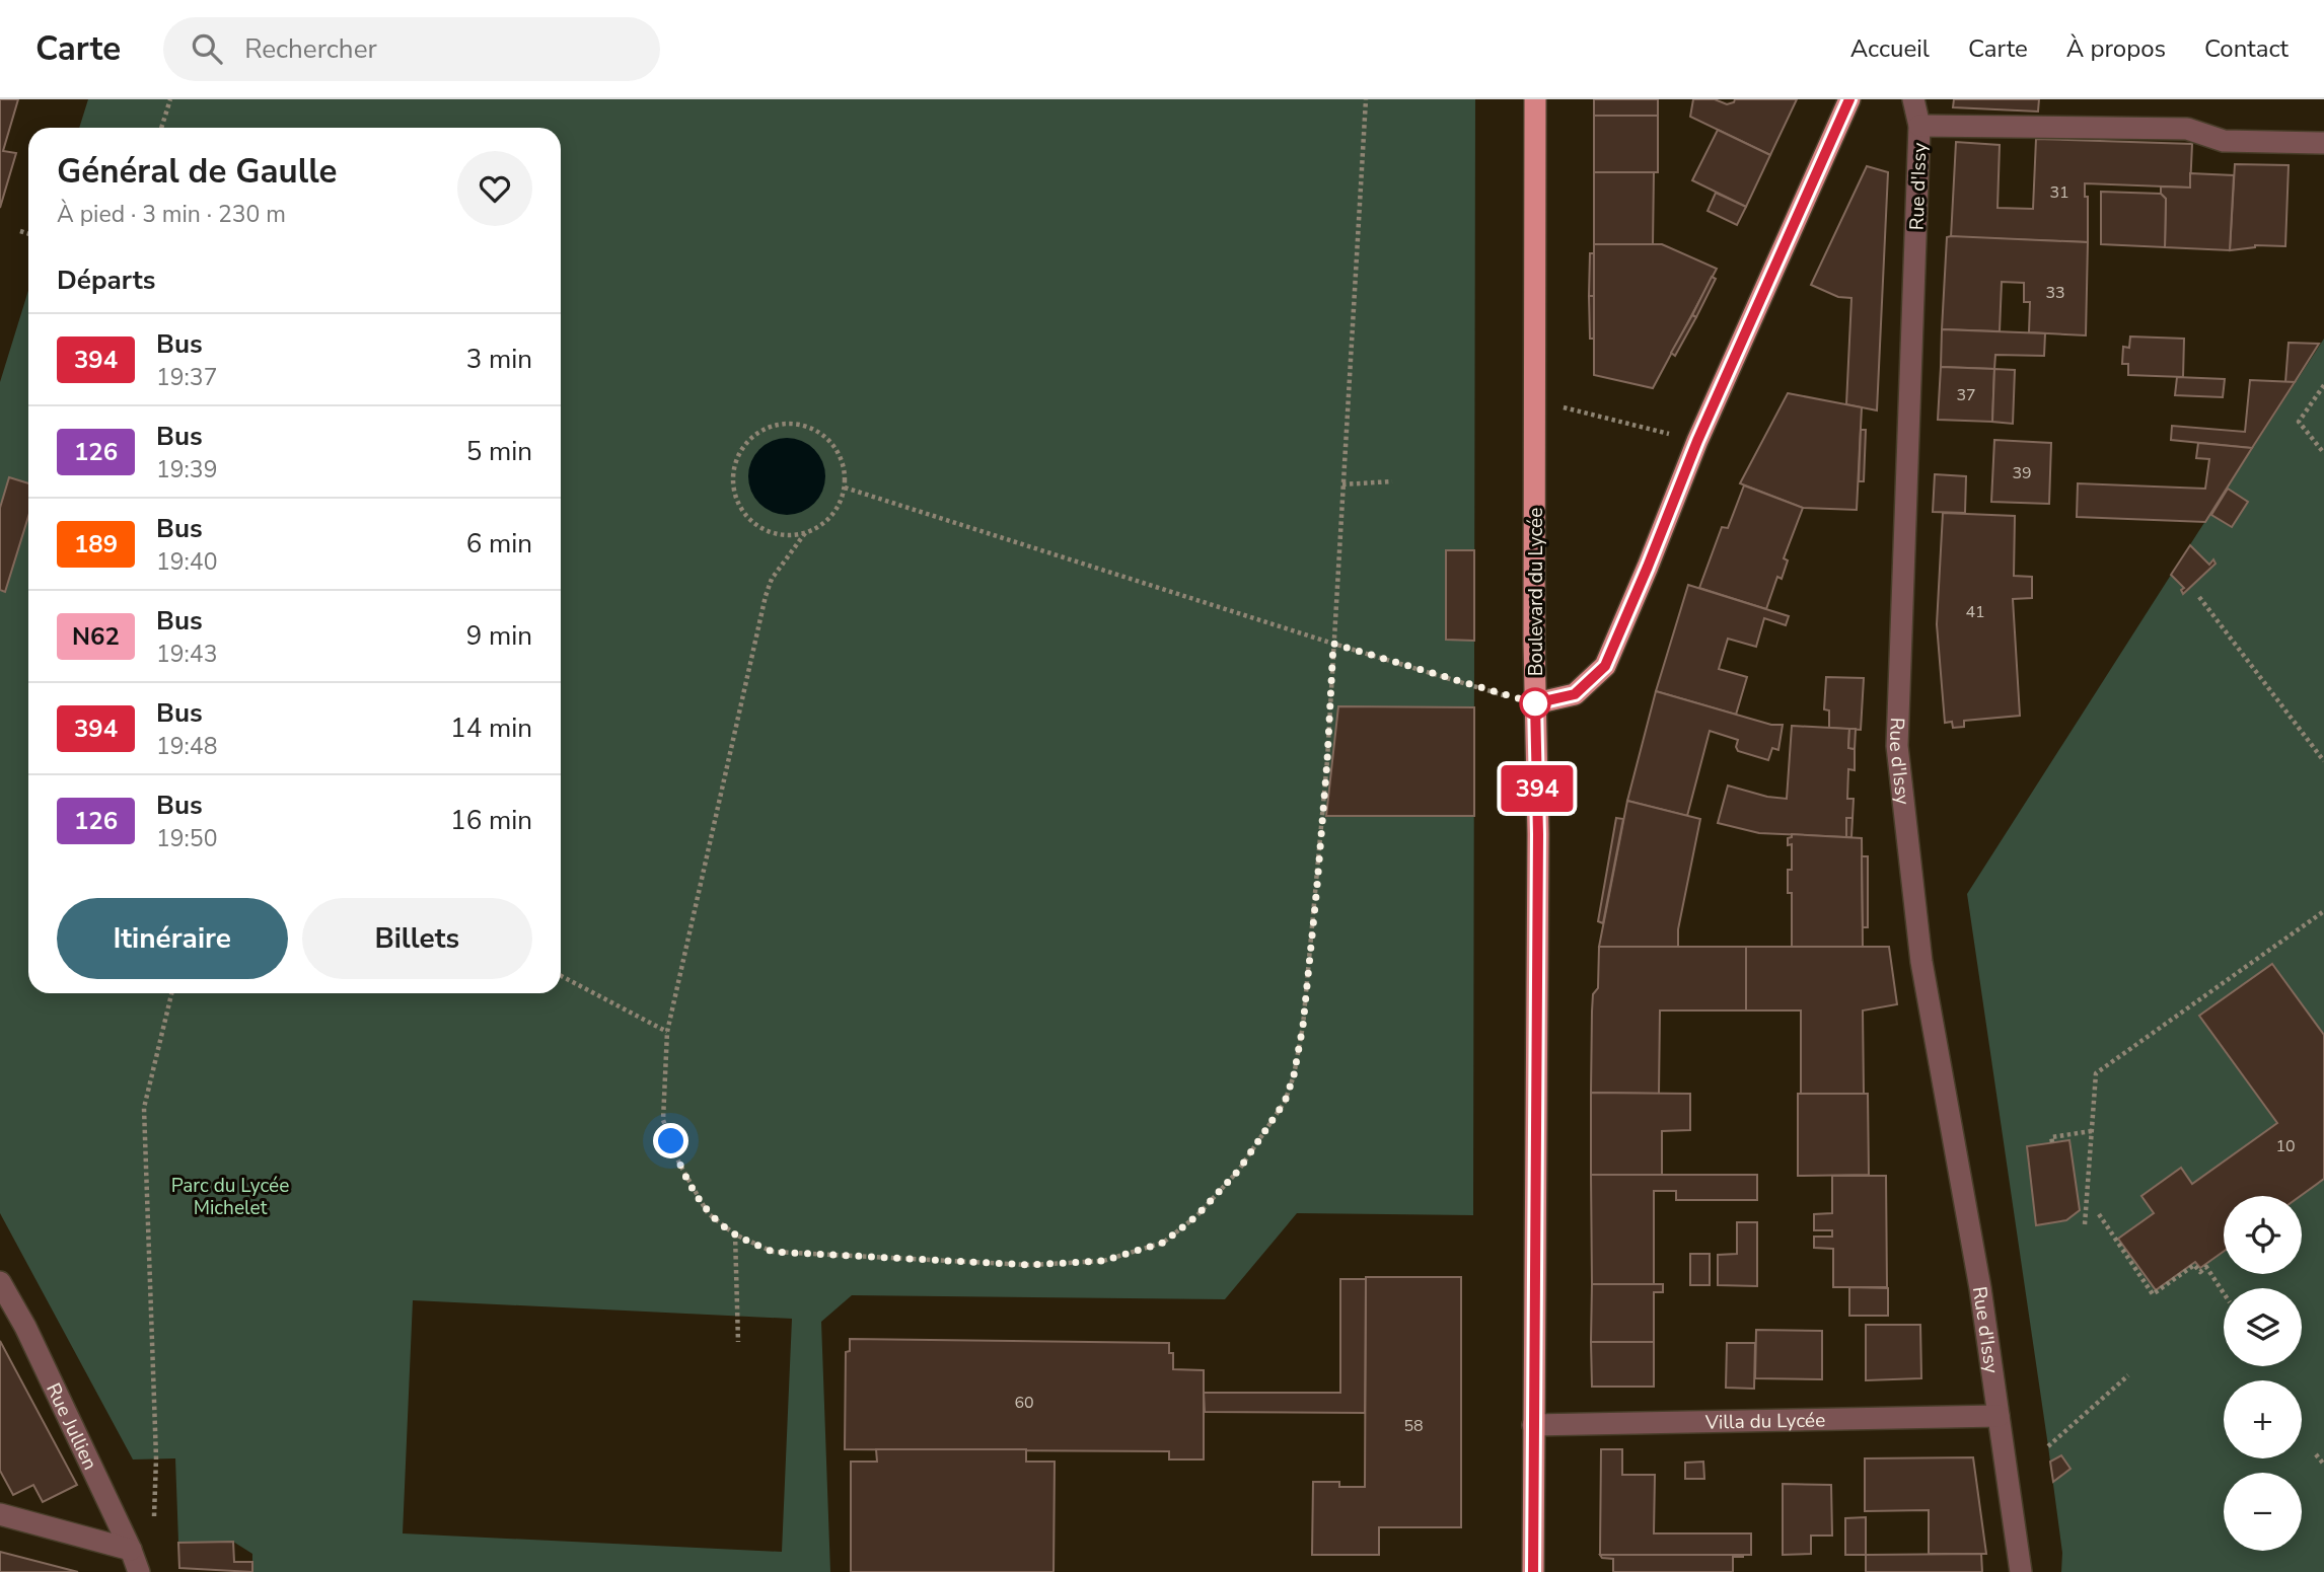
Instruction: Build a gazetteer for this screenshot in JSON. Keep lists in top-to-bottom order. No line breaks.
{"streets":{"main road":["Boulevard du Lycée"],"street":["Rue d'Issy","Villa du Lycée","Rue Jullien"]},"crossings":[["Rue d'Issy","Villa du Lycée"],["Boulevard du Lycée","Villa du Lycée"]],"parks":["Parc du Lycée Michelet"],"lines":["bus line 394"],"house_numbers":["31","33","37","39","41","10","60","58"],"page":{"header":"Carte","search":"Rechercher","nav":["Accueil","Carte","À propos","Contact"],"on_map":"394","heading":[["Général de Gaulle","À pied · 3 min · 230 m"],"Départs"],"list":[{"mark":"394","name":"Bus","note":"19:37","value":"3 min"},{"mark":"126","name":"Bus","note":"19:39","value":"5 min"},{"mark":"189","name":"Bus","note":"19:40","value":"6 min"},{"mark":"N62","name":"Bus","note":"19:43","value":"9 min"},{"mark":"394","name":"Bus","note":"19:48","value":"14 min"},{"mark":"126","name":"Bus","note":"19:50","value":"16 min"}],"buttons":["Itinéraire","Billets"],"map_buttons":["+","−"]}}
